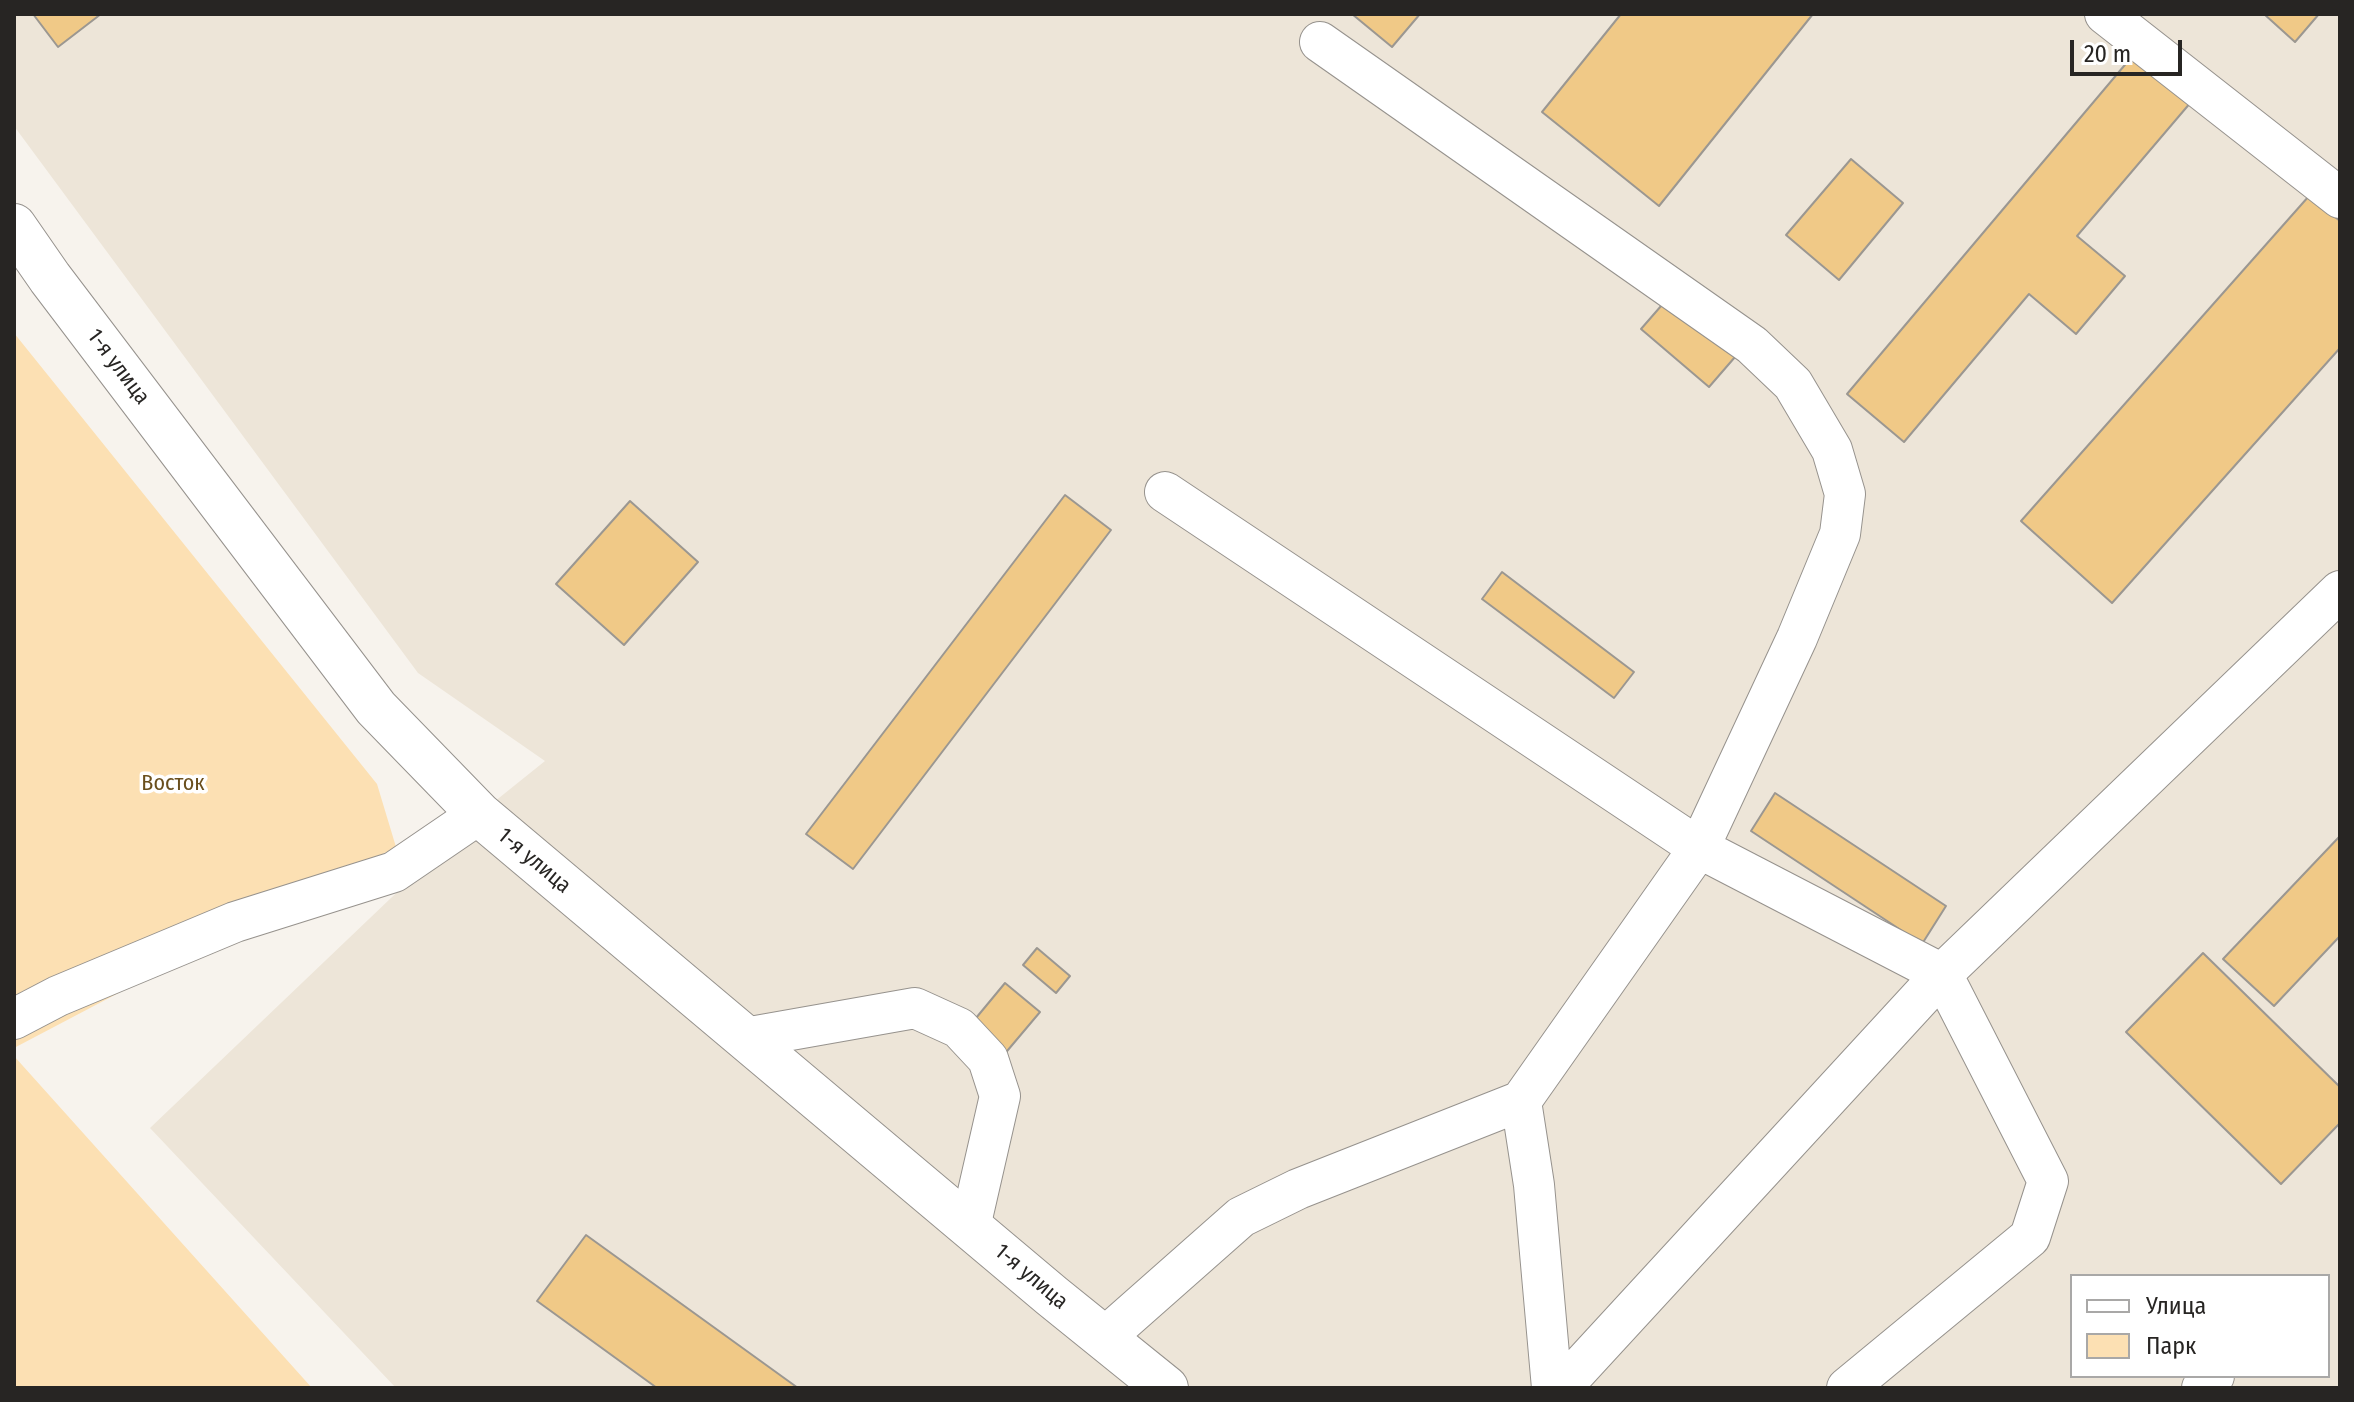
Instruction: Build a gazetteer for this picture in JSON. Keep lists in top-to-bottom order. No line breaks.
{"streets":{"main road":["1-я улица"]},"parks":["Восток"],"legend":["Улица","Парк"],"scale_bar":"20 m"}
